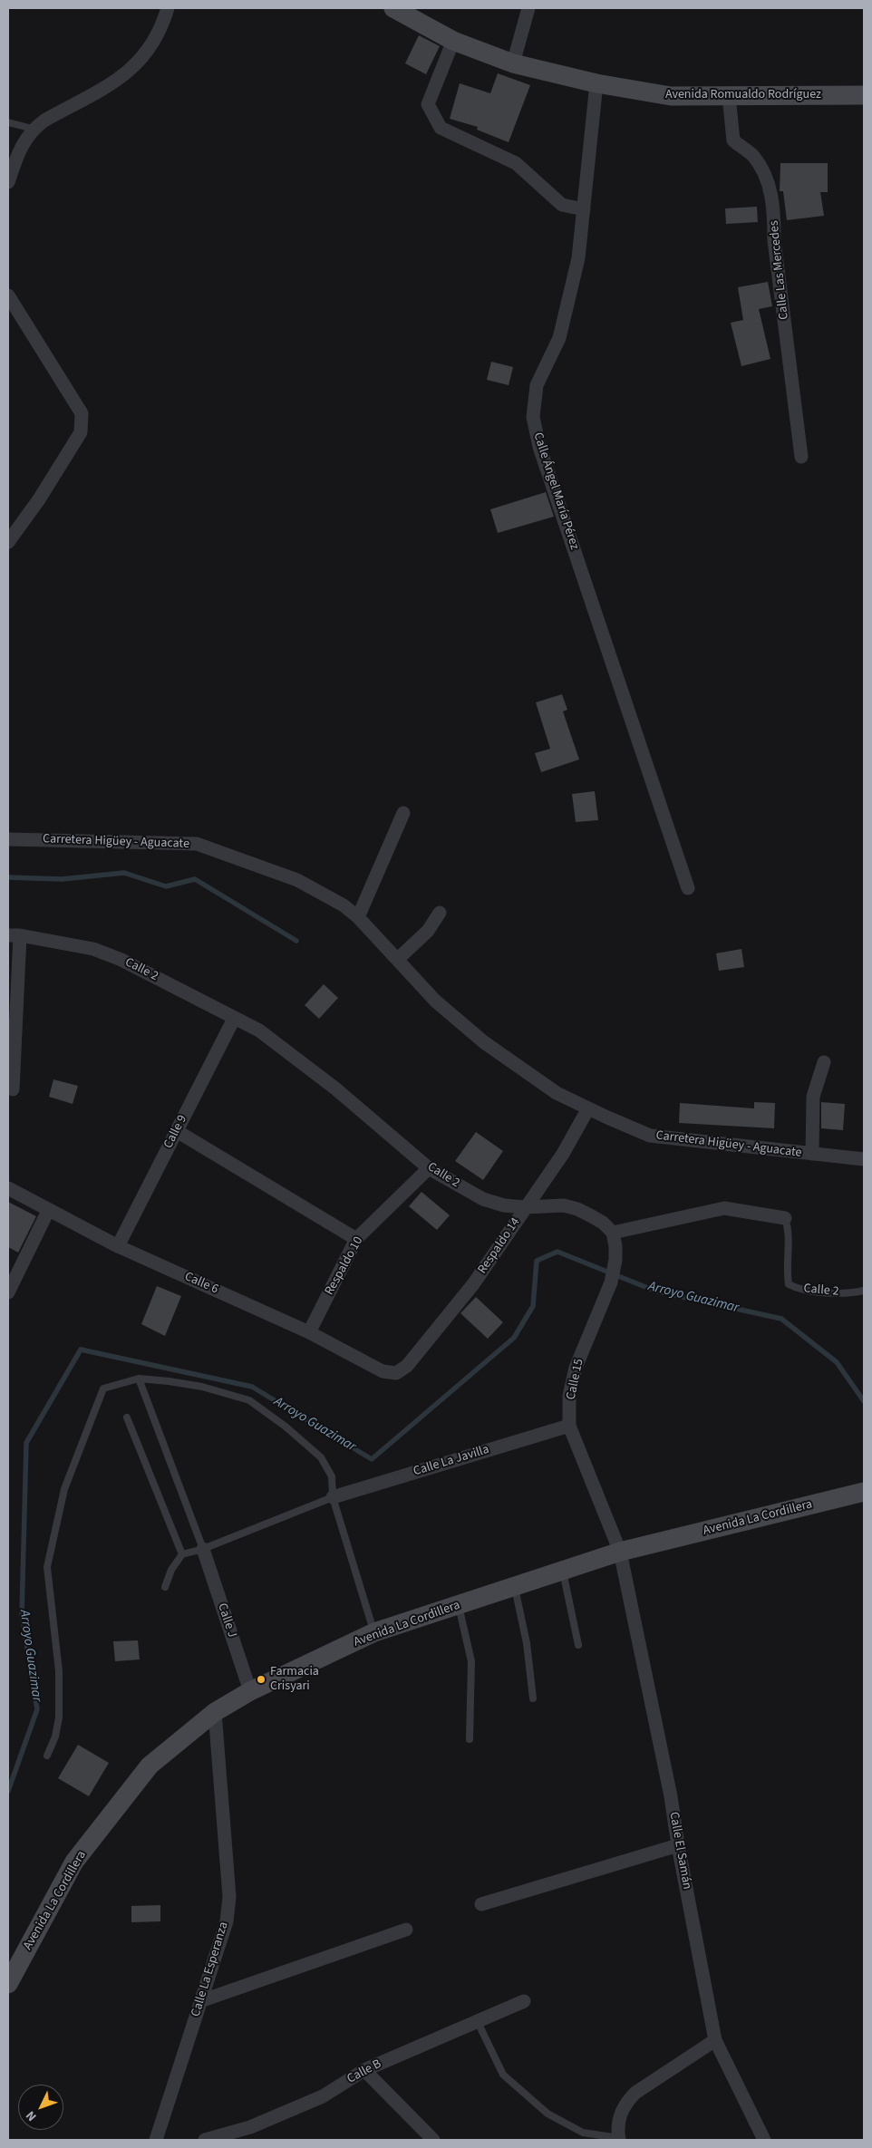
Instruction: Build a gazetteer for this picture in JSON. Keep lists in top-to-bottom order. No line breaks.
{"streets":{"main road":["Avenida Romualdo Rodríguez","Avenida La Cordillera"],"street":["Calle Las Mercedes","Calle Ángel María Pérez","Carretera Higüey - Aguacate","Calle 2","Calle 9","Respaldo 14","Respaldo 10","Calle 6","Calle 15","Calle La Javilla","Calle J","Calle El Samán","Calle La Esperanza","Calle B"]},"crossings":[["Avenida Romualdo Rodríguez","Calle Las Mercedes"],["Avenida Romualdo Rodríguez","Calle Ángel María Pérez"],["Carretera Higüey - Aguacate","Respaldo 14"],["Calle 2","Calle 9"],["Calle 2","Respaldo 14"],["Calle 2","Respaldo 10"],["Calle 2","Calle 15"],["Calle 9","Calle 6"],["Respaldo 14","Calle 6"],["Respaldo 10","Calle 6"],["Calle 15","Calle La Javilla"],["Calle 15","Avenida La Cordillera"],["Calle 15","Calle El Samán"],["Avenida La Cordillera","Calle J"],["Avenida La Cordillera","Calle El Samán"],["Avenida La Cordillera","Calle La Esperanza"]],"water":["Arroyo Guazimar"],"places":["Farmacia Crisyari"],"north":"bottom left"}
